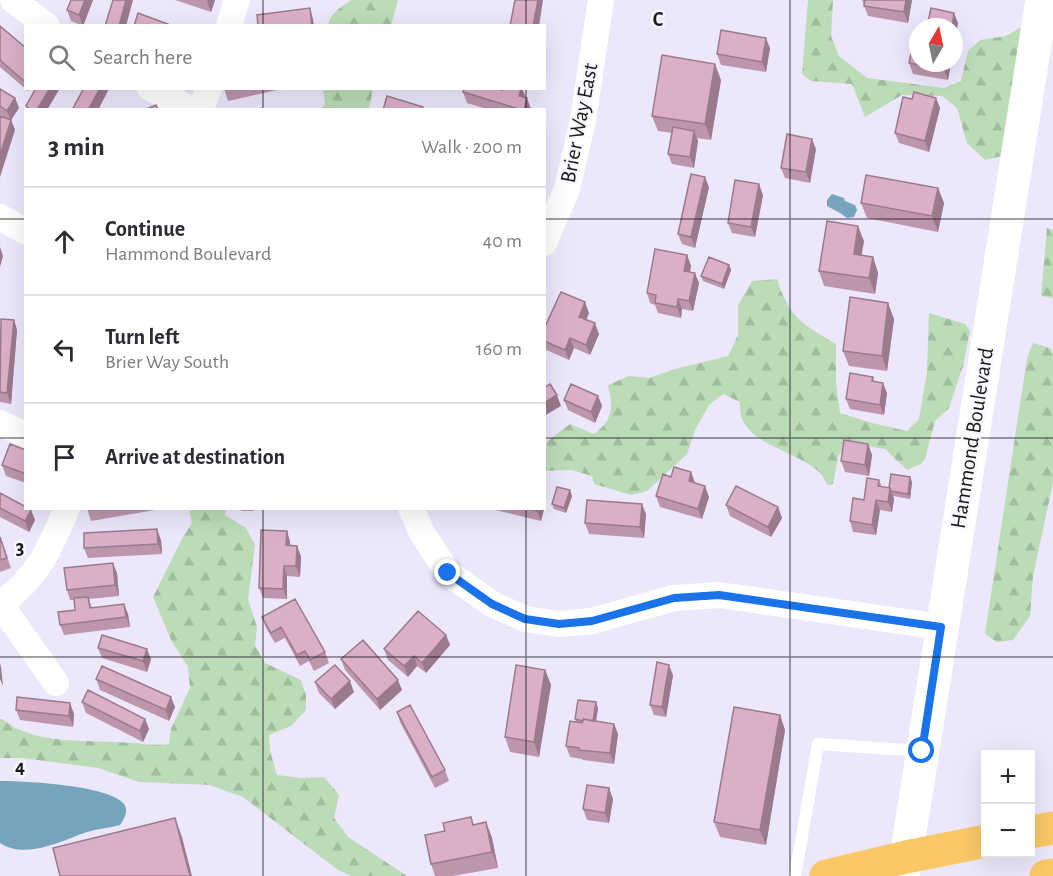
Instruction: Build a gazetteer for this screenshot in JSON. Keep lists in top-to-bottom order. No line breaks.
{"streets":{"street":["Brier Way East","Hammond Boulevard"]},"north":"top","page":{"search":"Search here","heading":["3 min","Walk · 200 m"],"list":[["Continue","Hammond Boulevard","40 m"],["Turn left","Brier Way South","160 m"],"Arrive at destination"],"map_buttons":["+","−"]},"grid":{"columns":["C"],"rows":["3","4"]}}
